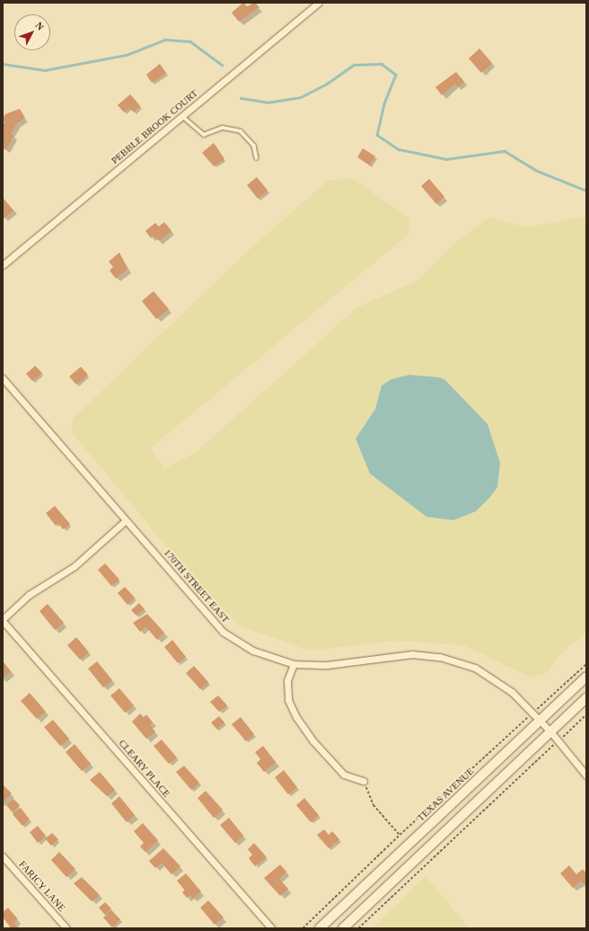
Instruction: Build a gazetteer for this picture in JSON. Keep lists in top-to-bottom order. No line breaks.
{"streets":{"main road":["TEXAS AVENUE"],"street":["PEBBLE BROOK COURT","170TH STREET EAST","CLEARY PLACE","FARICY LANE"]},"crossings":[["170TH STREET EAST","TEXAS AVENUE"]],"north":"top right"}
